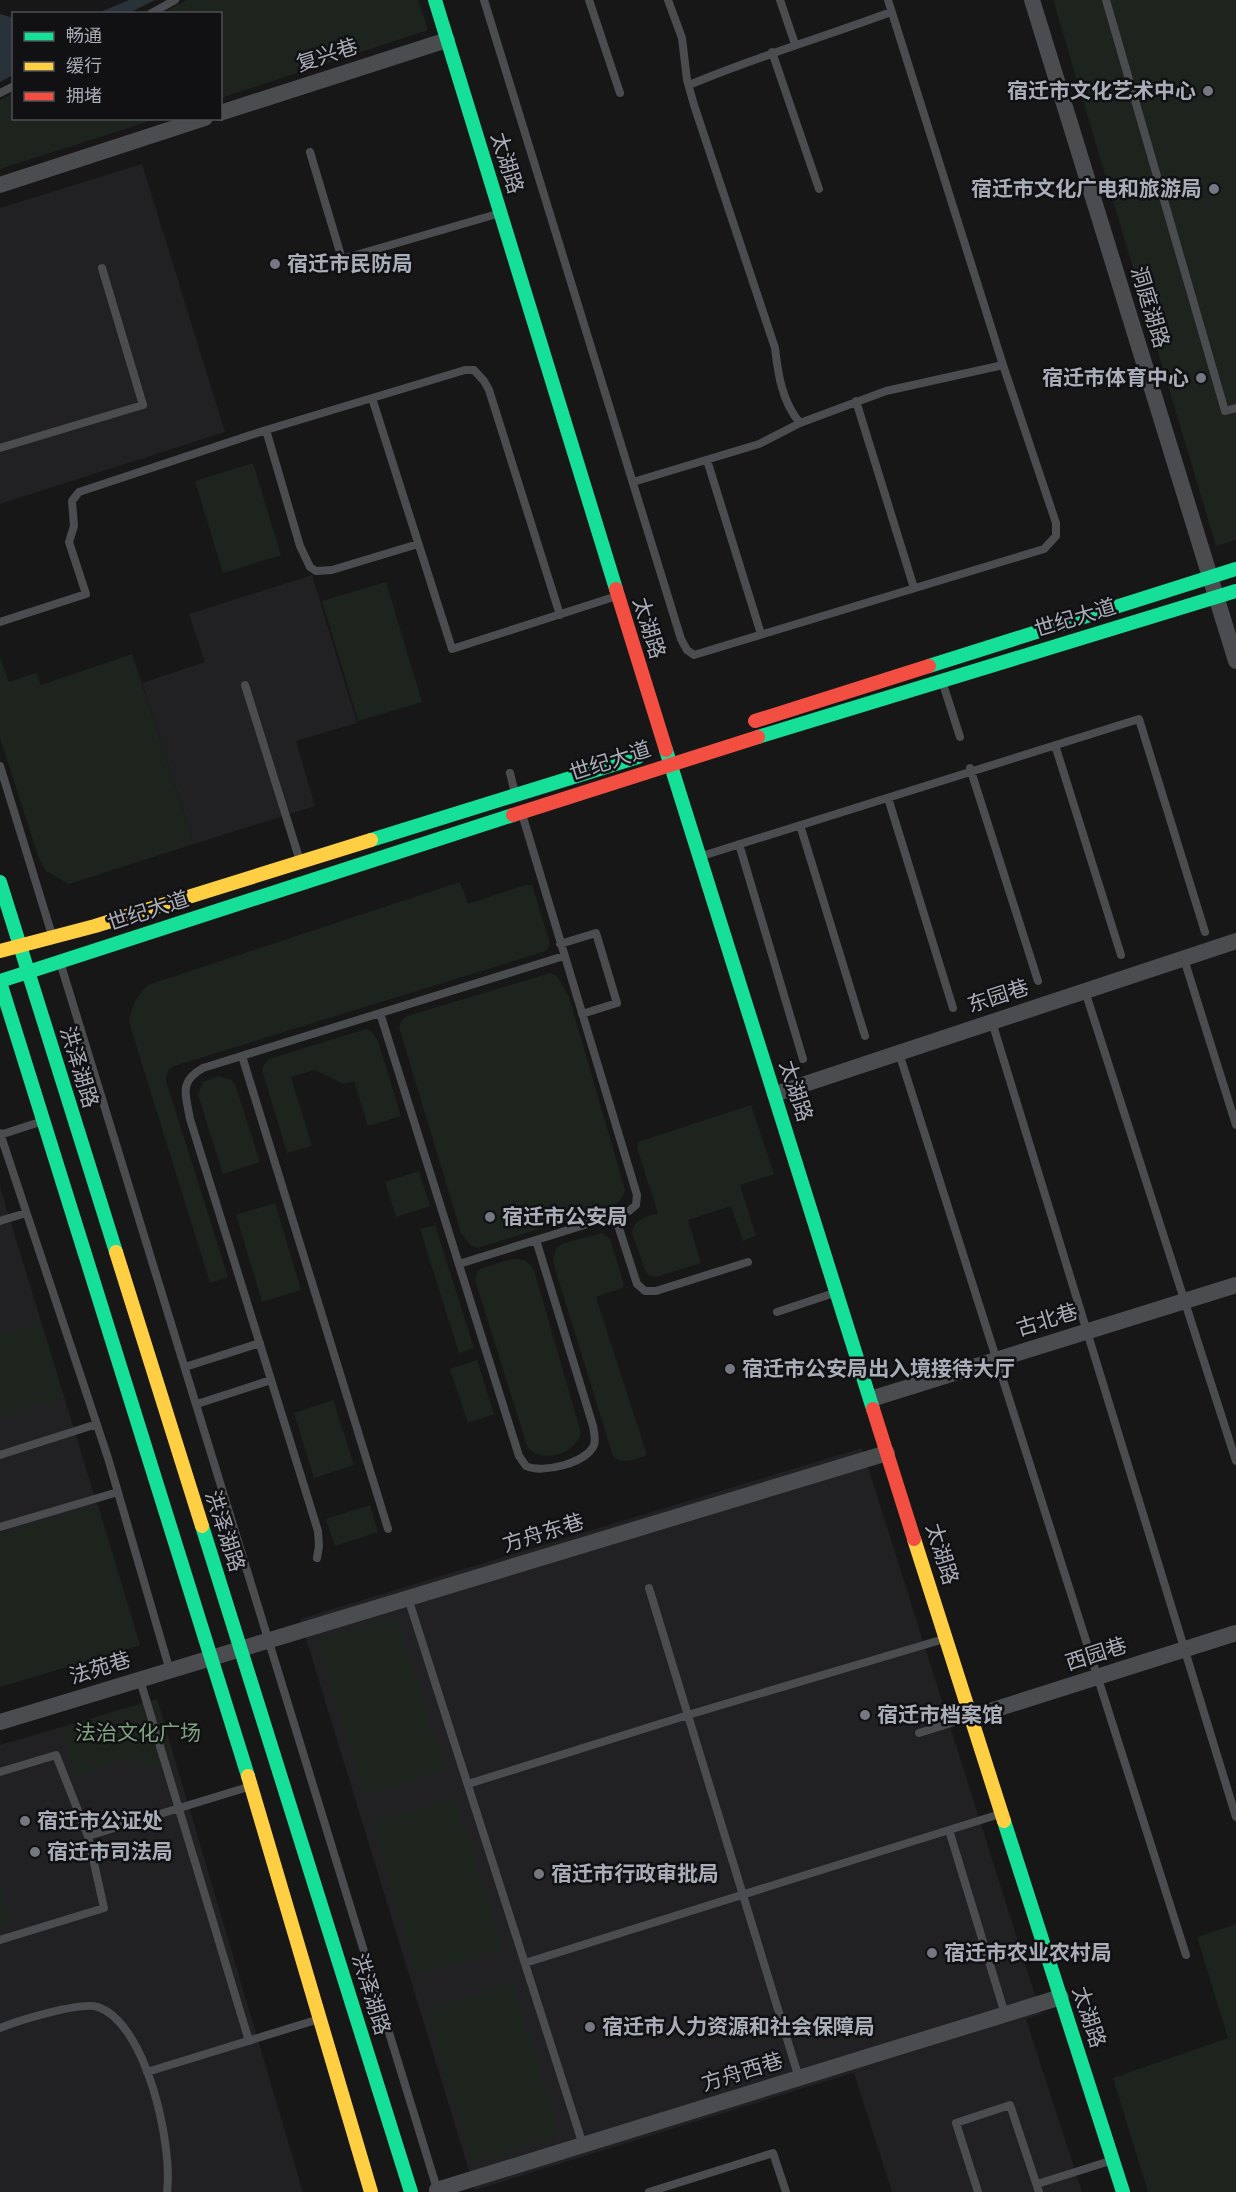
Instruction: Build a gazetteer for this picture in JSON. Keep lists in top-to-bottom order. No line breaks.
{"streets":{"street":["复兴巷","太湖路","洞庭湖路","世纪大道","东园巷","洪泽湖路","古北巷","方舟东巷","西园巷","法苑巷","方舟西巷"]},"crossings":[["复兴巷","太湖路"],["太湖路","世纪大道"],["太湖路","东园巷"],["太湖路","古北巷"],["太湖路","方舟东巷"],["太湖路","西园巷"],["太湖路","方舟西巷"],["洞庭湖路","世纪大道"],["世纪大道","洪泽湖路"],["洪泽湖路","方舟东巷"],["方舟东巷","法苑巷"]],"parks":["法治文化广场"],"places":["宿迁市文化艺术中心","宿迁市文化广电和旅游局","宿迁市民防局","宿迁市体育中心","宿迁市公安局","宿迁市公安局出入境接待大厅","宿迁市档案馆","宿迁市公证处","宿迁市司法局","宿迁市行政审批局","宿迁市农业农村局","宿迁市人力资源和社会保障局"],"legend":["畅通","缓行","拥堵"]}
